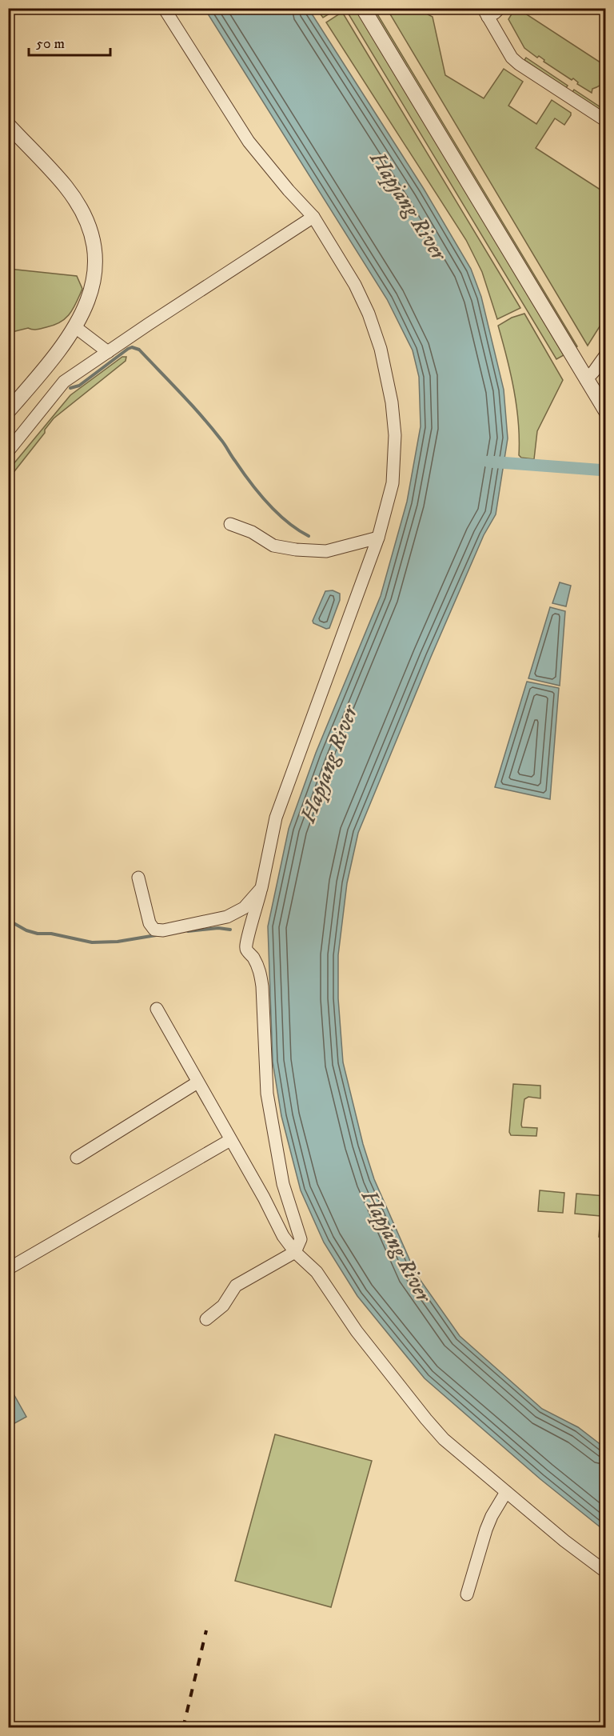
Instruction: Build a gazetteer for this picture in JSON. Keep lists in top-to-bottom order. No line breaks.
{"water":["Hapjang River"],"scale_bar":"50 m"}
